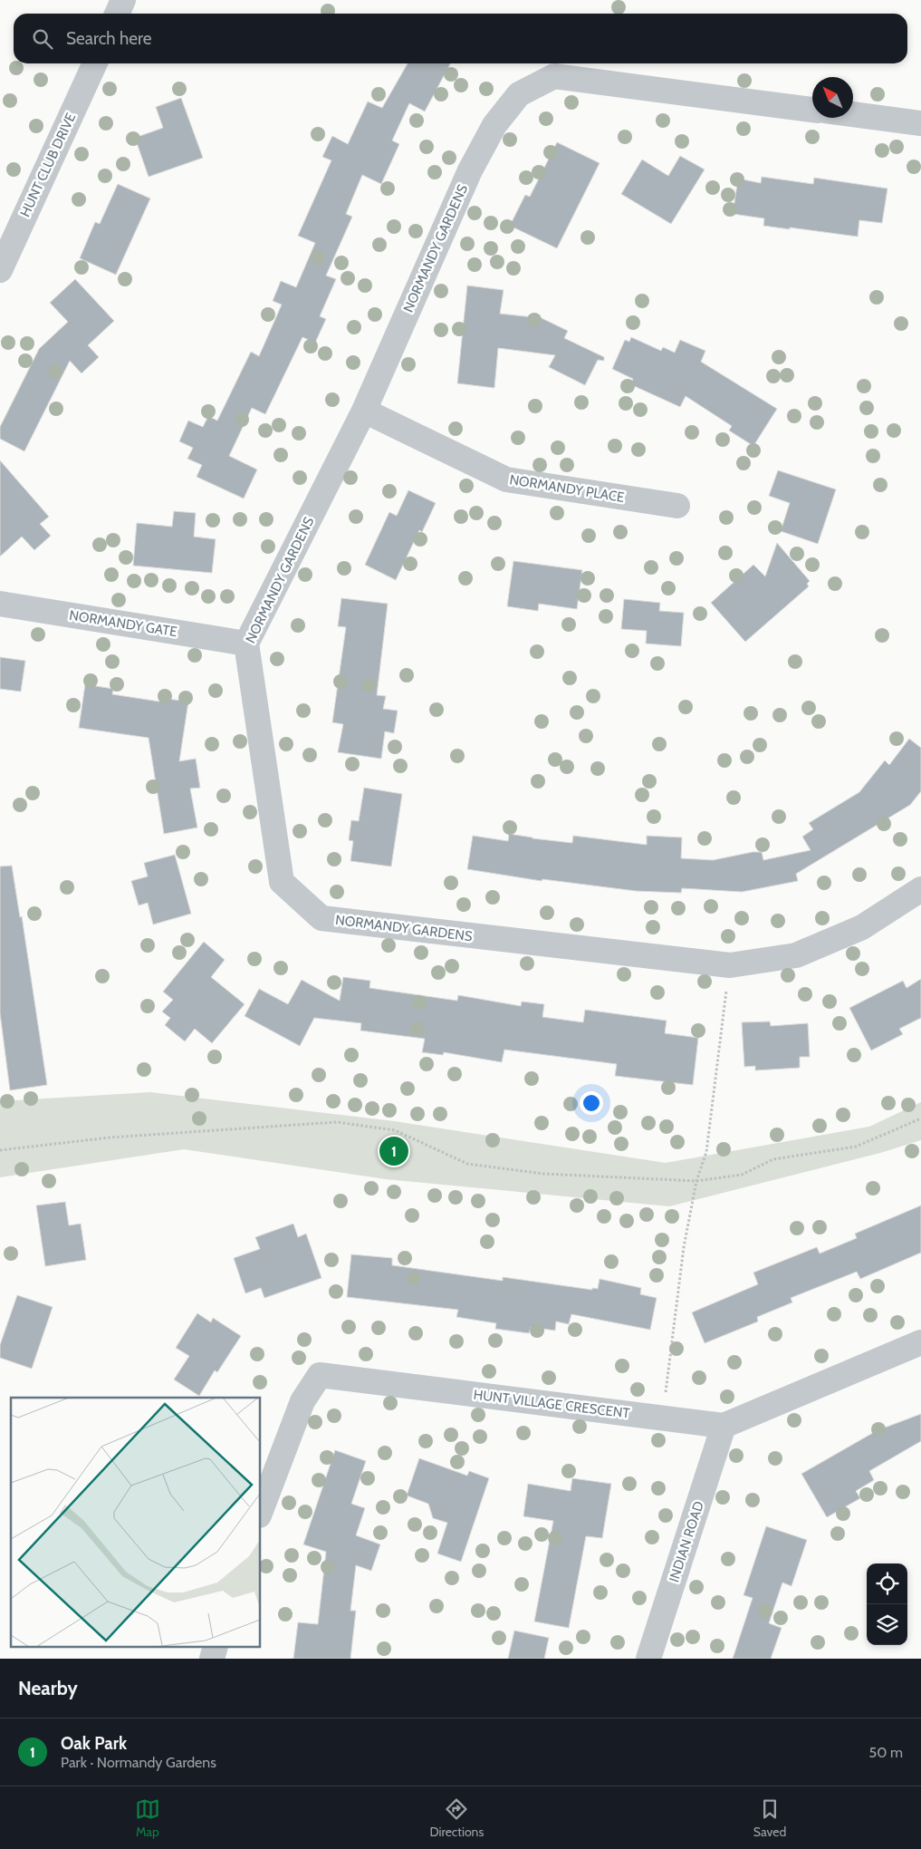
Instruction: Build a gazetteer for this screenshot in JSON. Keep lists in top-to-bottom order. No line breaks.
{"streets":{"street":["HUNT CLUB DRIVE","NORMANDY GARDENS","NORMANDY PLACE","NORMANDY GATE","HUNT VILLAGE CRESCENT","INDIAN ROAD"]},"crossings":[["NORMANDY GARDENS","NORMANDY PLACE"],["NORMANDY GARDENS","NORMANDY GATE"],["HUNT VILLAGE CRESCENT","INDIAN ROAD"]],"north":"top left","page":{"search":"Search here","pins":"1","heading":"Nearby","list":[{"mark":"1","name":"Oak Park","note":"Park · Normandy Gardens","value":"50 m"}],"nav":["Map","Directions","Saved"]}}
